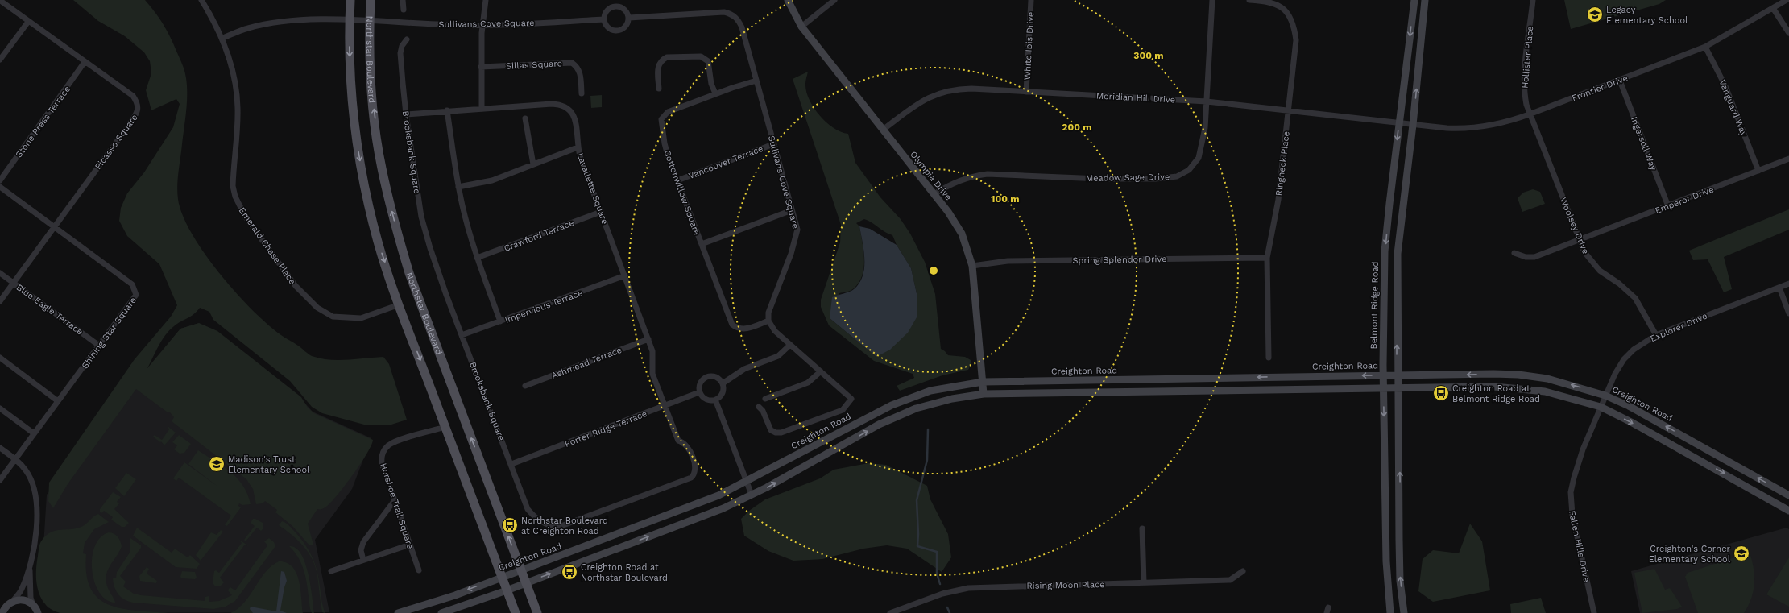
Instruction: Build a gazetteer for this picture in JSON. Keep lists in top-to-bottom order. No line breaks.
{"streets":{"main road":["Northstar Boulevard"],"street":["Sullivans Cove Square","White Ibis Drive","Hollister Place","Sillas Square","Frontier Drive","Meridian Hill Drive","Vanguard Way","Stone Press Terrace","Picasso Square","Ingersoll Way","Brooksbank Square","Vancouver Terrace","Ringneck Place","Olympia Drive","Meadow Sage Drive","Lavallette Square","Cottonwillow Square","Emperor Drive","Woolsey Drive","Crawford Terrace","Emerald Chase Place","Spring Splendor Drive","Belmont Ridge Road","Impervious Terrace","Blue Eagle Terrace","Explorer Drive","Shining Star Square","Ashmead Terrace","Creighton Road","Porter Ridge Terrace","Horshoe Trail Square","Fallen Hills Drive","Rising Moon Place"]},"crossings":[["Sullivans Cove Square","Northstar Boulevard"],["Sullivans Cove Square","Vancouver Terrace"],["Sullivans Cove Square","Cottonwillow Square"],["Sullivans Cove Square","Emerald Chase Place"],["White Ibis Drive","Meridian Hill Drive"],["Hollister Place","Frontier Drive"],["Hollister Place","Woolsey Drive"],["Northstar Boulevard","Creighton Road"],["Frontier Drive","Meridian Hill Drive"],["Frontier Drive","Vanguard Way"],["Frontier Drive","Ingersoll Way"],["Frontier Drive","Woolsey Drive"],["Frontier Drive","Belmont Ridge Road"],["Meridian Hill Drive","Ringneck Place"],["Meridian Hill Drive","Olympia Drive"],["Meridian Hill Drive","Meadow Sage Drive"],["Meridian Hill Drive","Belmont Ridge Road"],["Vanguard Way","Emperor Drive"],["Stone Press Terrace","Picasso Square"],["Picasso Square","Blue Eagle Terrace"],["Picasso Square","Shining Star Square"],["Ingersoll Way","Emperor Drive"],["Brooksbank Square","Lavallette Square"],["Brooksbank Square","Impervious Terrace"],["Brooksbank Square","Porter Ridge Terrace"],["Vancouver Terrace","Cottonwillow Square"],["Ringneck Place","Spring Splendor Drive"],["Olympia Drive","Meadow Sage Drive"],["Olympia Drive","Spring Splendor Drive"],["Olympia Drive","Creighton Road"],["Lavallette Square","Crawford Terrace"],["Lavallette Square","Impervious Terrace"],["Lavallette Square","Ashmead Terrace"],["Lavallette Square","Porter Ridge Terrace"],["Emperor Drive","Woolsey Drive"],["Woolsey Drive","Explorer Drive"],["Belmont Ridge Road","Creighton Road"],["Blue Eagle Terrace","Shining Star Square"],["Explorer Drive","Creighton Road"],["Explorer Drive","Fallen Hills Drive"]],"places":{"school or university":["Legacy Elementary School","Madison's Trust Elementary School","Creighton's Corner Elementary School"],"bus stop":["Creighton Road at Belmont Ridge Road","Northstar Boulevard at Creighton Road","Creighton Road at Northstar Boulevard"]},"rings":["300 m","200 m","100 m"]}
